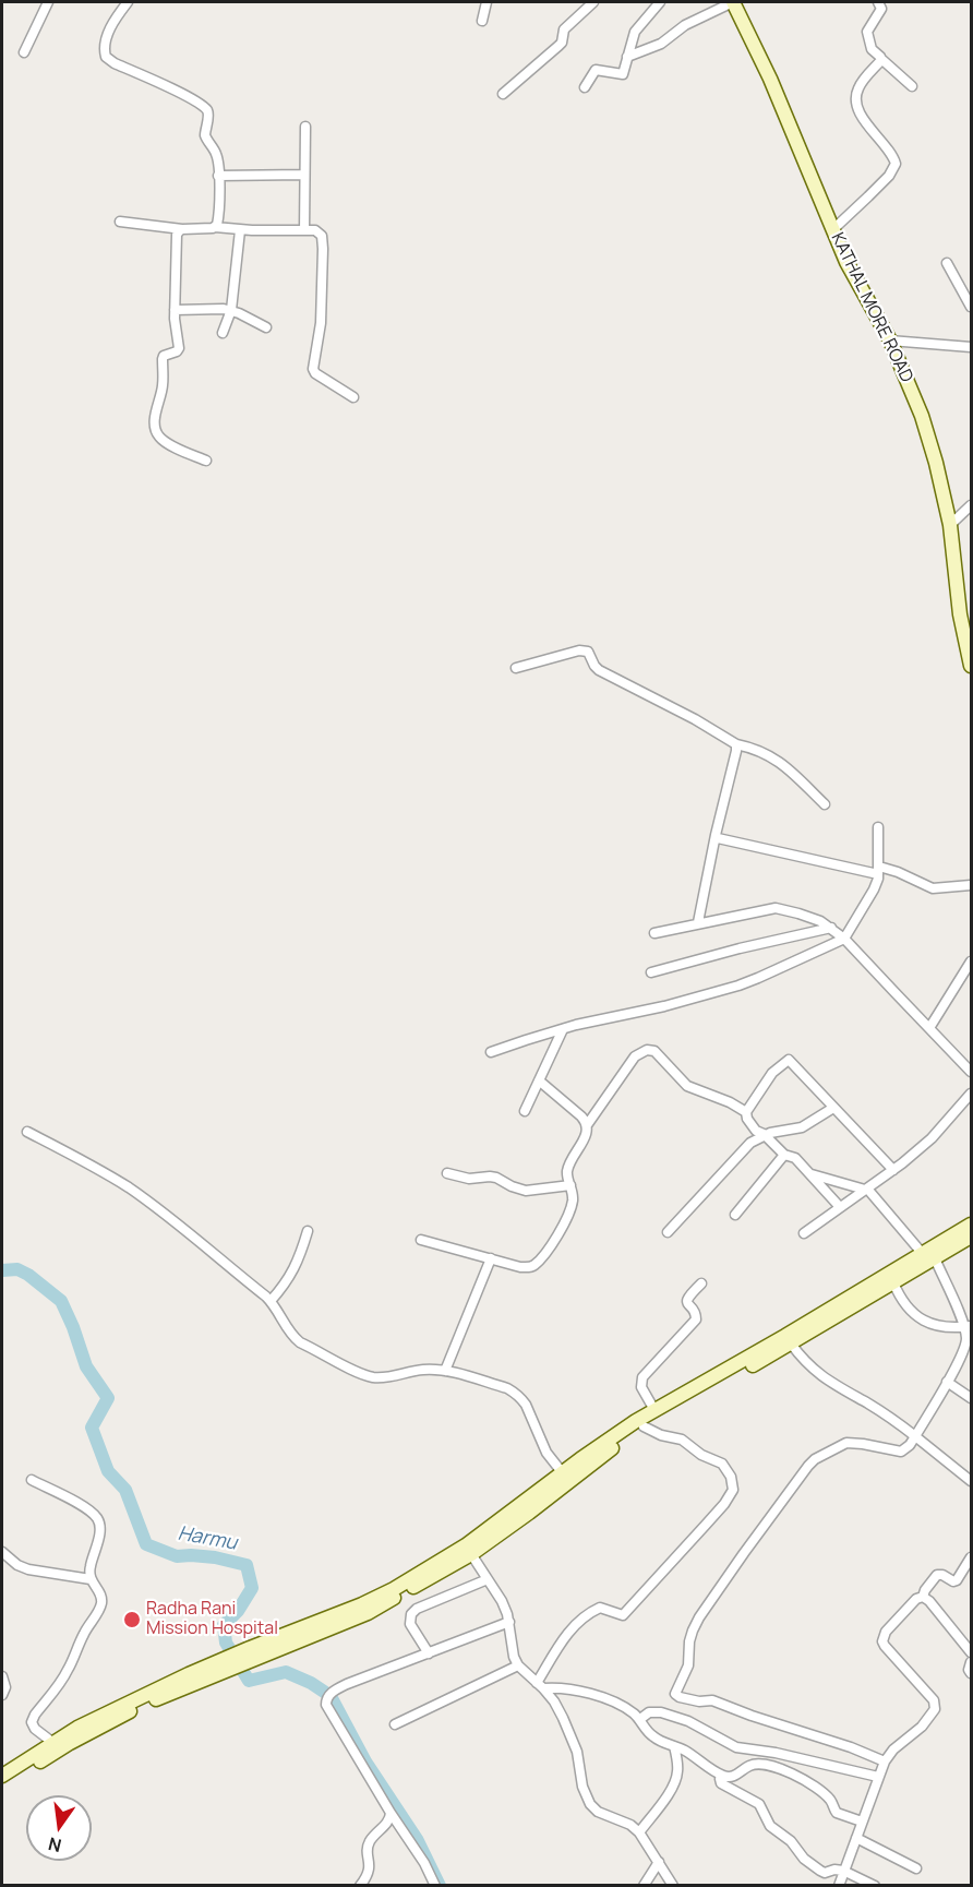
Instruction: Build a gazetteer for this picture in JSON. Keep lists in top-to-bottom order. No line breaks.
{"streets":{"street":["KATHAL MORE ROAD"]},"water":["Harmu"],"places":["Radha Rani Mission Hospital"],"north":"bottom"}
